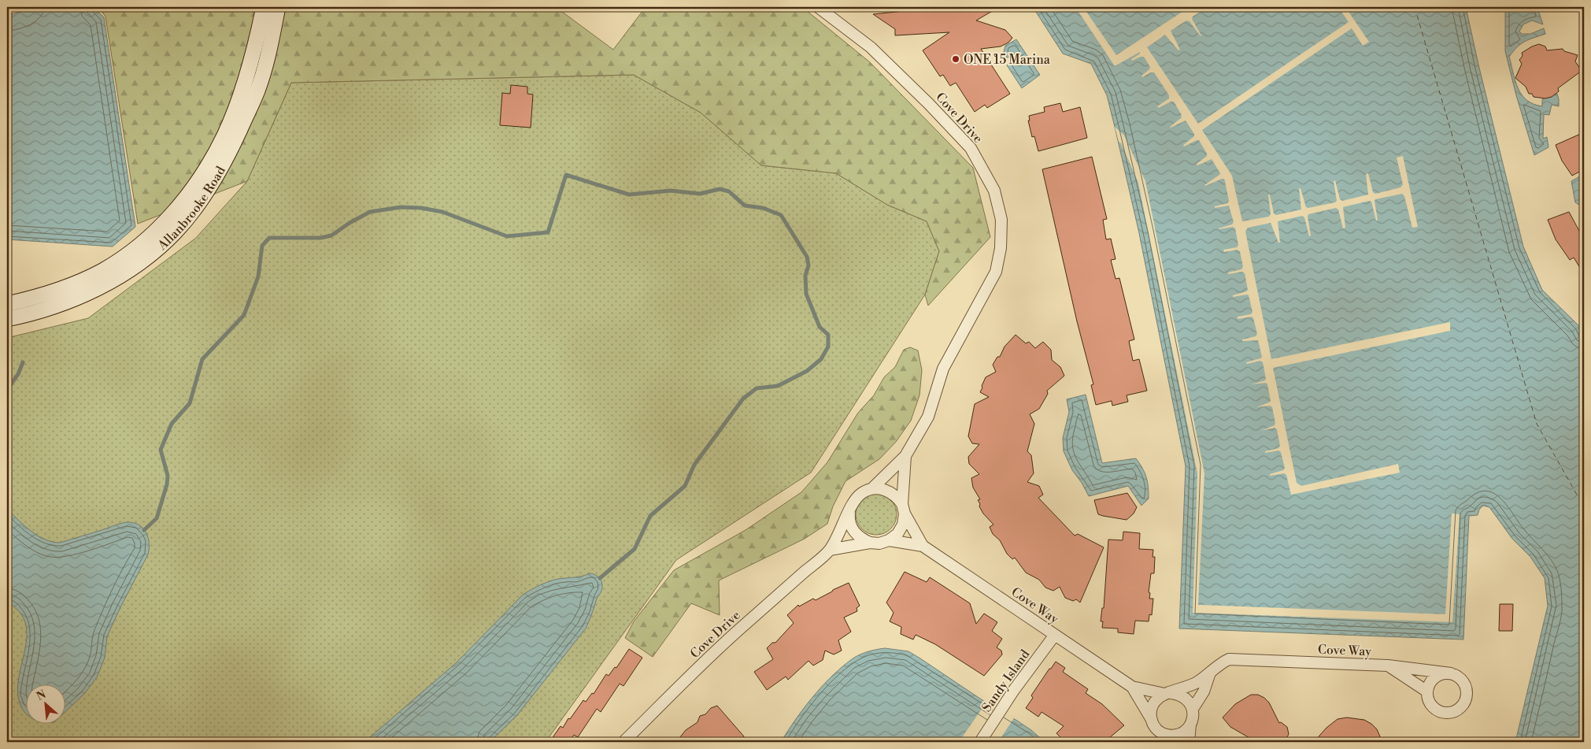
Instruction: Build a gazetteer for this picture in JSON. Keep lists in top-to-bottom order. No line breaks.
{"streets":{"street":["Cove Drive","Allanbrooke Road","Cove Way","Sandy Island"]},"crossings":[["Cove Drive","Cove Way"],["Cove Way","Sandy Island"]],"places":["ONE ̊15 Marina"],"north":"top left"}
